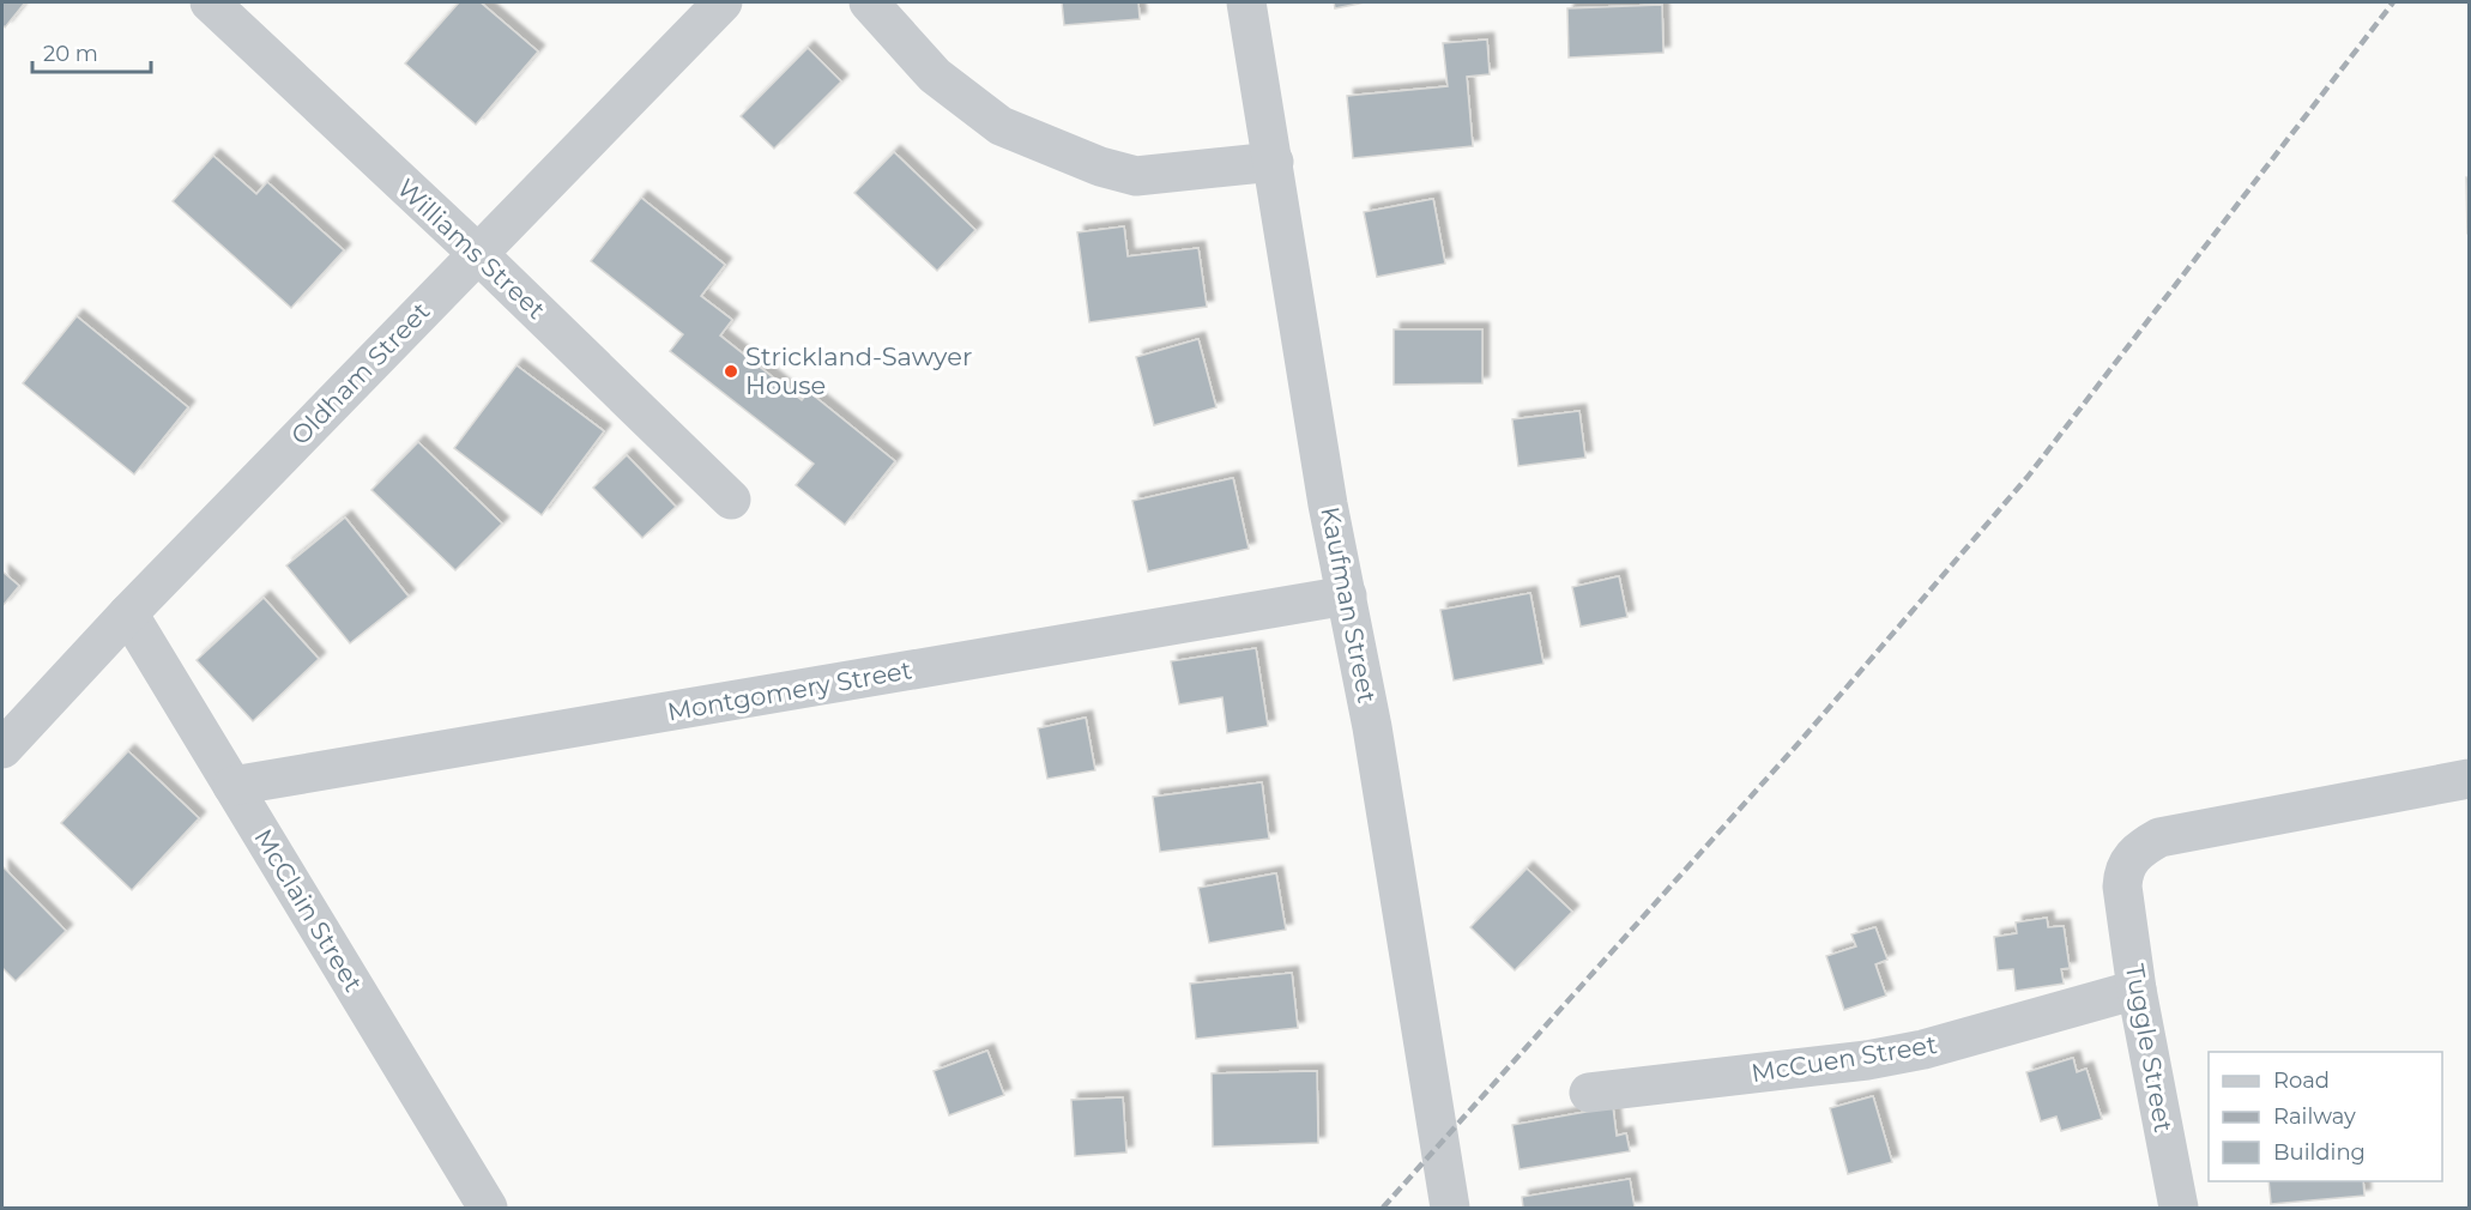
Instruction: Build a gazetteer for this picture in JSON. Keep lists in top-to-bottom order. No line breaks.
{"streets":{"street":["Williams Street","Oldham Street","Kaufman Street","Montgomery Street","McClain Street","Tuggle Street","McCuen Street"]},"crossings":[["Williams Street","Oldham Street"],["Oldham Street","McClain Street"],["Kaufman Street","Montgomery Street"],["Montgomery Street","McClain Street"],["Tuggle Street","McCuen Street"]],"places":["Strickland-Sawyer House"],"legend":["Road","Railway","Building"],"scale_bar":"20 m"}
